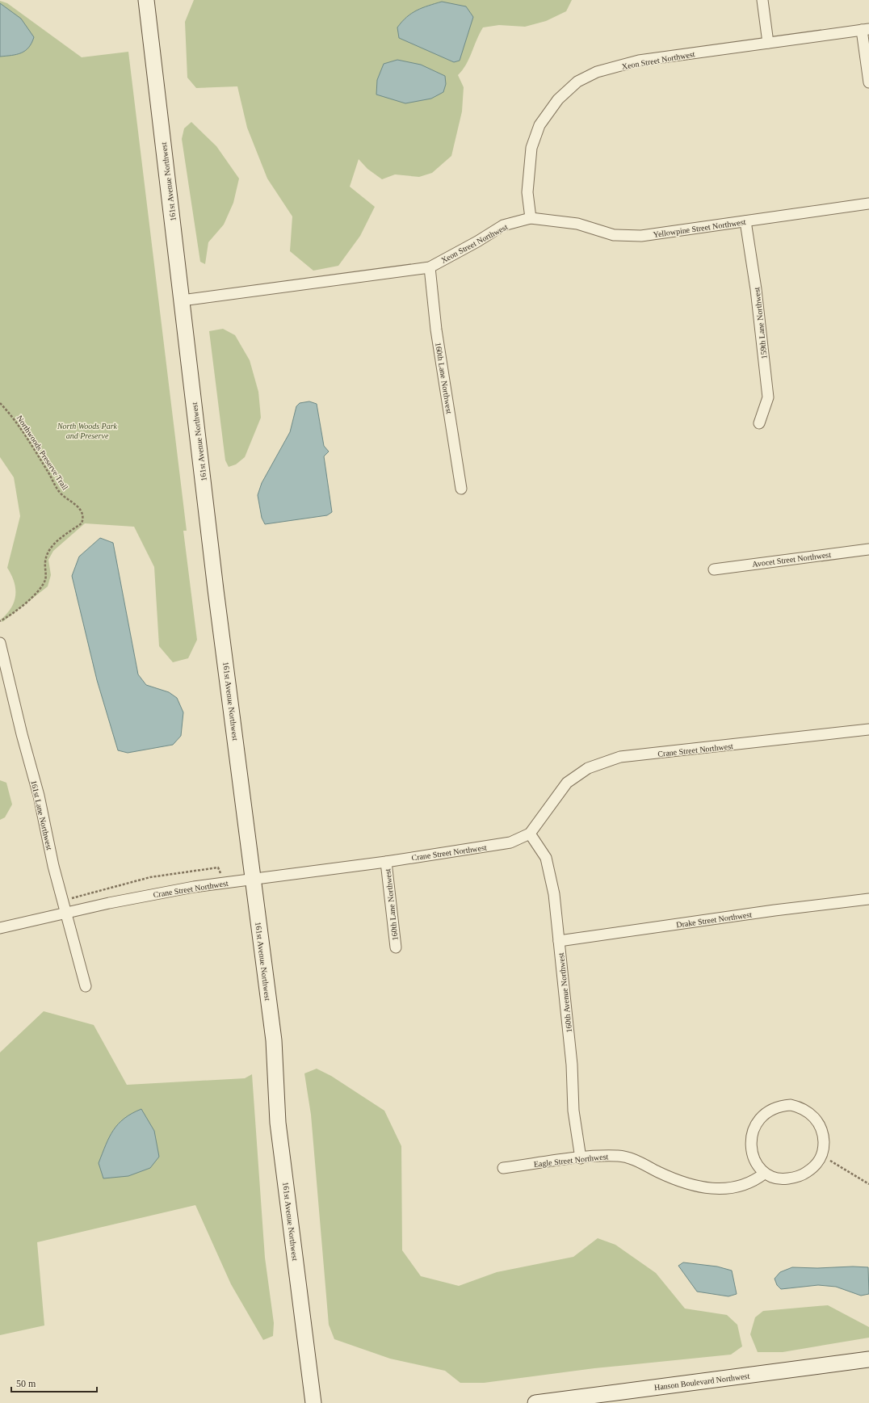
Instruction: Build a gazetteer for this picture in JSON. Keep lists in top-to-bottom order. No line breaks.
{"streets":{"main road":["161st Avenue Northwest","Hanson Boulevard Northwest"],"street":["Xeon Street Northwest","Yellowpine Street Northwest","159th Lane Northwest","160th Lane Northwest","Avocet Street Northwest","Crane Street Northwest","161st Lane Northwest","Drake Street Northwest","160th Avenue Northwest","Eagle Street Northwest"],"path":["Northwoods Preserve Trail"]},"crossings":[["Xeon Street Northwest","161st Avenue Northwest"],["Xeon Street Northwest","Yellowpine Street Northwest"],["Xeon Street Northwest","160th Lane Northwest"],["161st Avenue Northwest","Crane Street Northwest"],["Yellowpine Street Northwest","159th Lane Northwest"],["160th Lane Northwest","Crane Street Northwest"],["Crane Street Northwest","161st Lane Northwest"],["Crane Street Northwest","160th Avenue Northwest"],["Drake Street Northwest","160th Avenue Northwest"],["160th Avenue Northwest","Eagle Street Northwest"]],"parks":["North Woods Park and Preserve"],"scale_bar":"50 m"}
